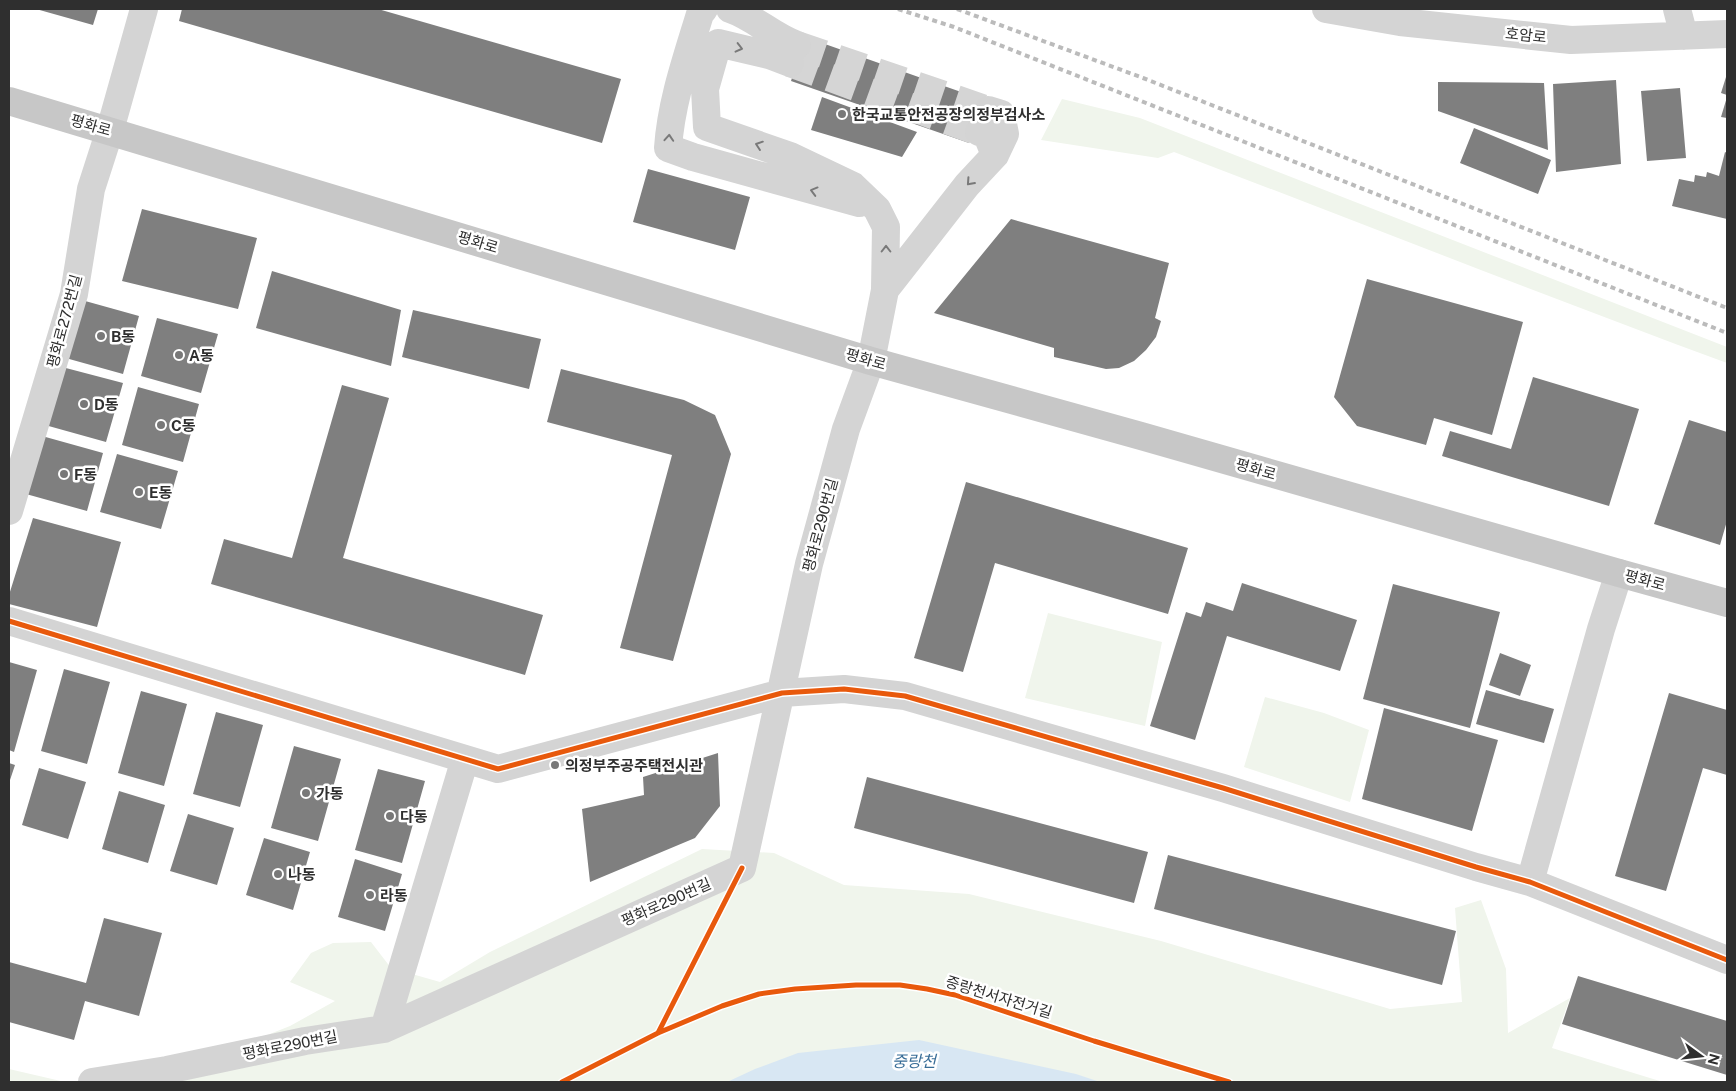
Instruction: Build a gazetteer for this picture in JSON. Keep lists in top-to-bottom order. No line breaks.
{"streets":{"main road":["평화로"],"street":["호암로","평화로272번길","평화로290번길"],"cycle path":["중랑천서자전거길"]},"crossings":[["평화로","평화로272번길"],["평화로","평화로290번길"]],"water":["중랑천"],"places":["한국교통안전공장의정부검사소","B동","A동","D동","C동","F동","E동","의정부주공주택전시관","가동","다동","나동","라동"],"north":"right"}
